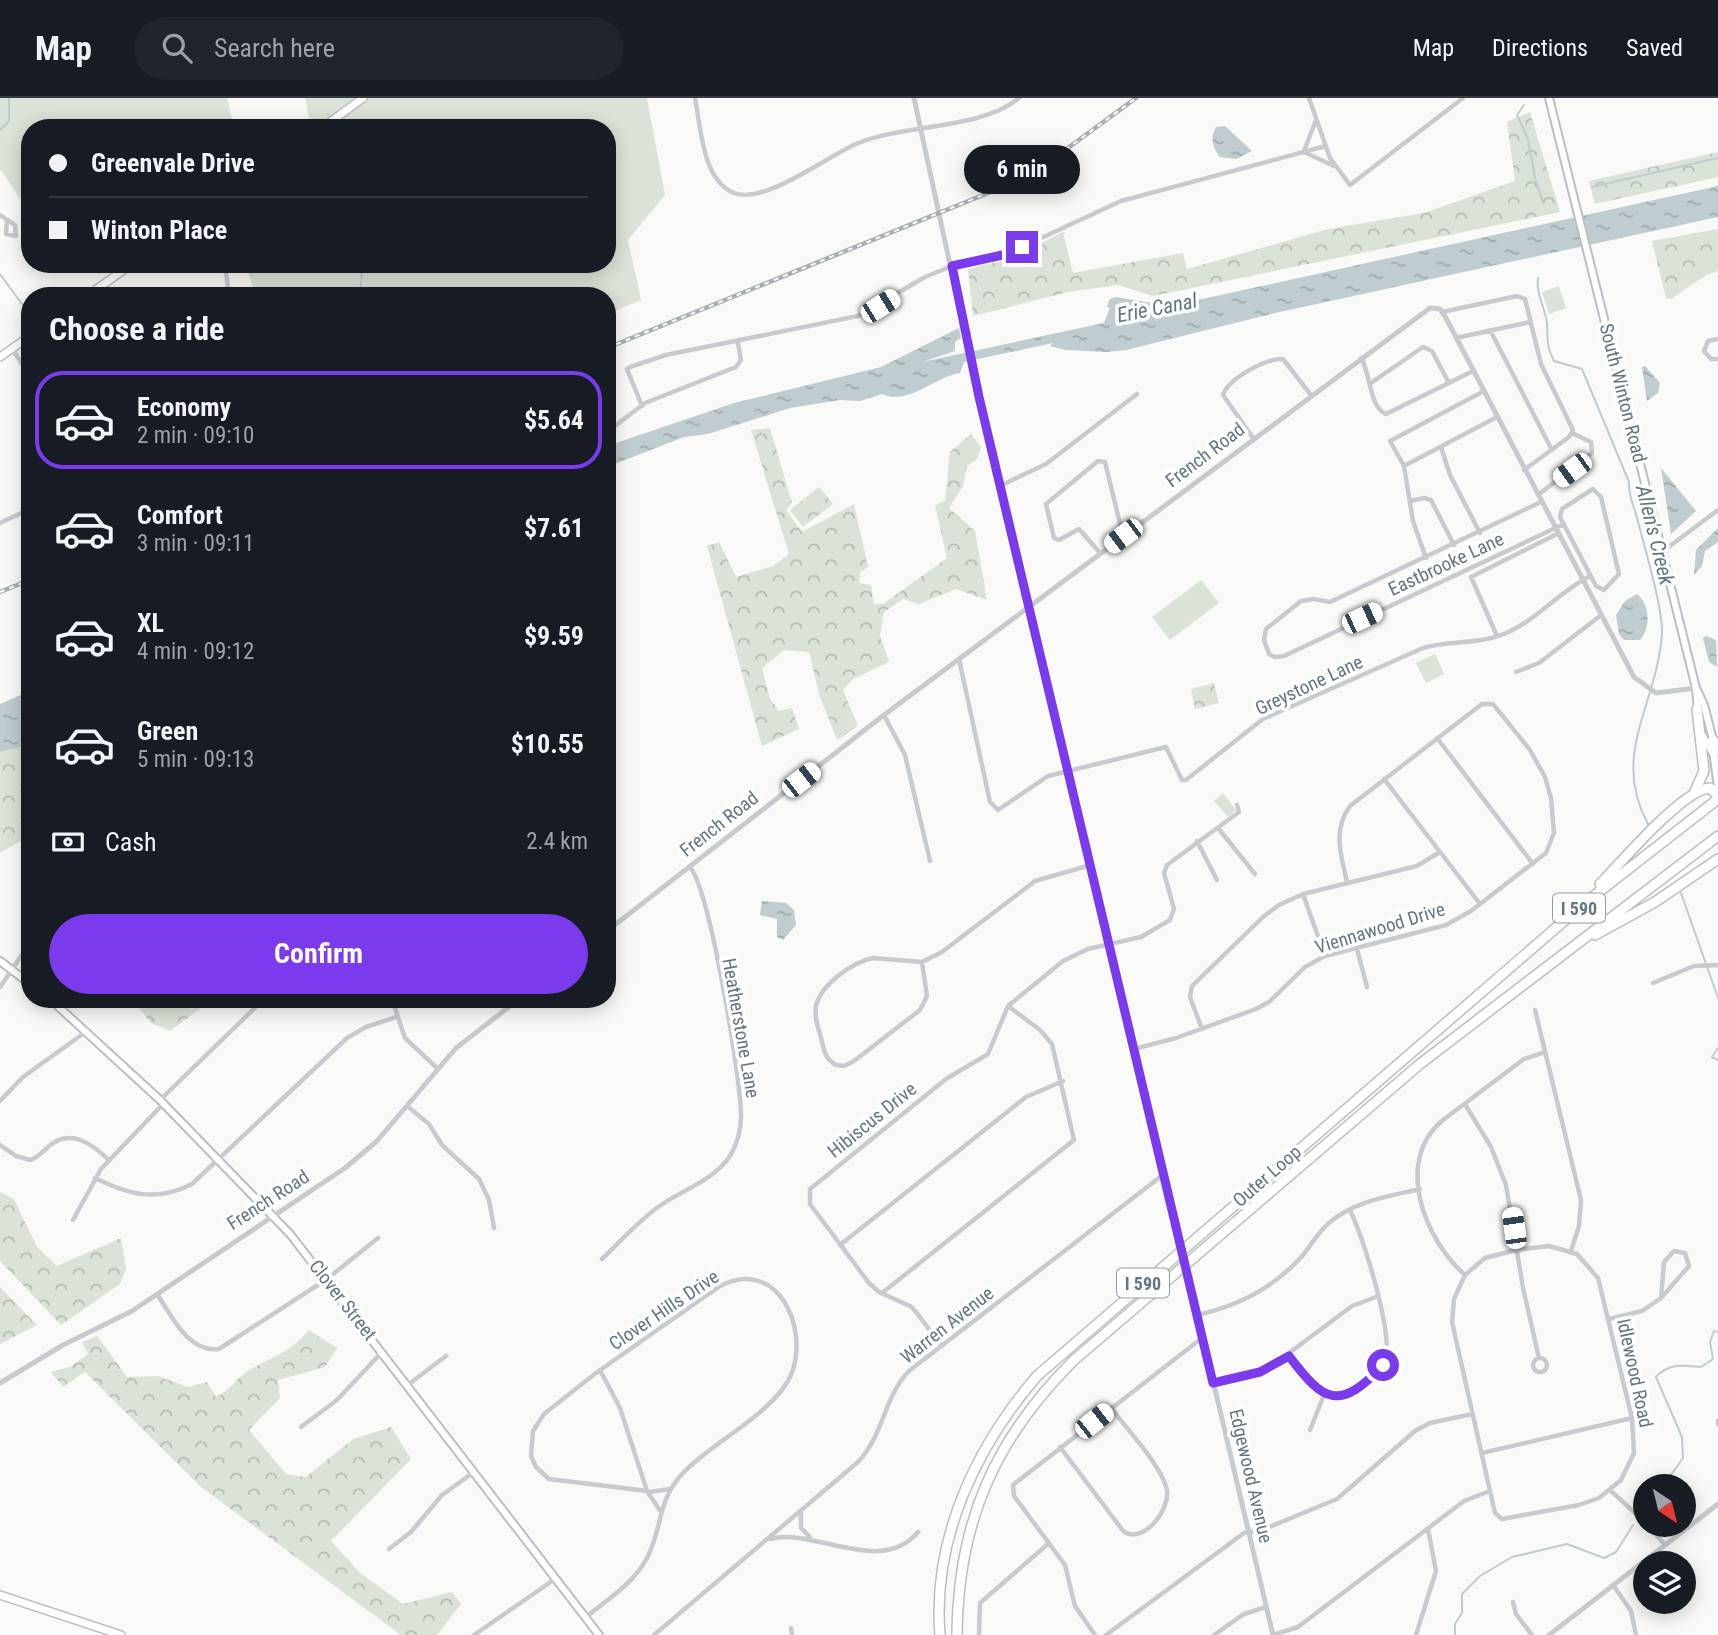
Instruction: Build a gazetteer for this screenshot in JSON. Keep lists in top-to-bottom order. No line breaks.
{"streets":{"highway":["I 590","Outer Loop"],"main road":["South Winton Road","Clover Street"],"street":["French Road","Eastbrooke Lane","Greystone Lane","Viennawood Drive","Heatherstone Lane","Hibiscus Drive","Clover Hills Drive","Warren Avenue","Idlewood Road","Edgewood Avenue"]},"crossings":[["French Road","Heatherstone Lane"],["French Road","Clover Street"],["French Road","Edgewood Avenue"],["Greystone Lane","Edgewood Avenue"],["Viennawood Drive","Edgewood Avenue"],["Hibiscus Drive","Warren Avenue"],["Hibiscus Drive","Edgewood Avenue"],["Clover Street","Clover Hills Drive"],["Warren Avenue","Edgewood Avenue"]],"water":["Erie Canal","Allen's Creek"],"north":"bottom right","page":{"header":"Map","search":"Search here","nav":["Map","Directions","Saved"],"banner":["Greenvale Drive","Winton Place"],"bubble":"6 min","heading":"Choose a ride","list":[{"name":"Economy","note":"2 min · 09:10","value":"$5.64"},{"name":"Comfort","note":"3 min · 09:11","value":"$7.61"},{"name":"XL","note":"4 min · 09:12","value":"$9.59"},{"name":"Green","note":"5 min · 09:13","value":"$10.55"}],"pay":["Cash","2.4 km"],"buttons":"Confirm"}}
